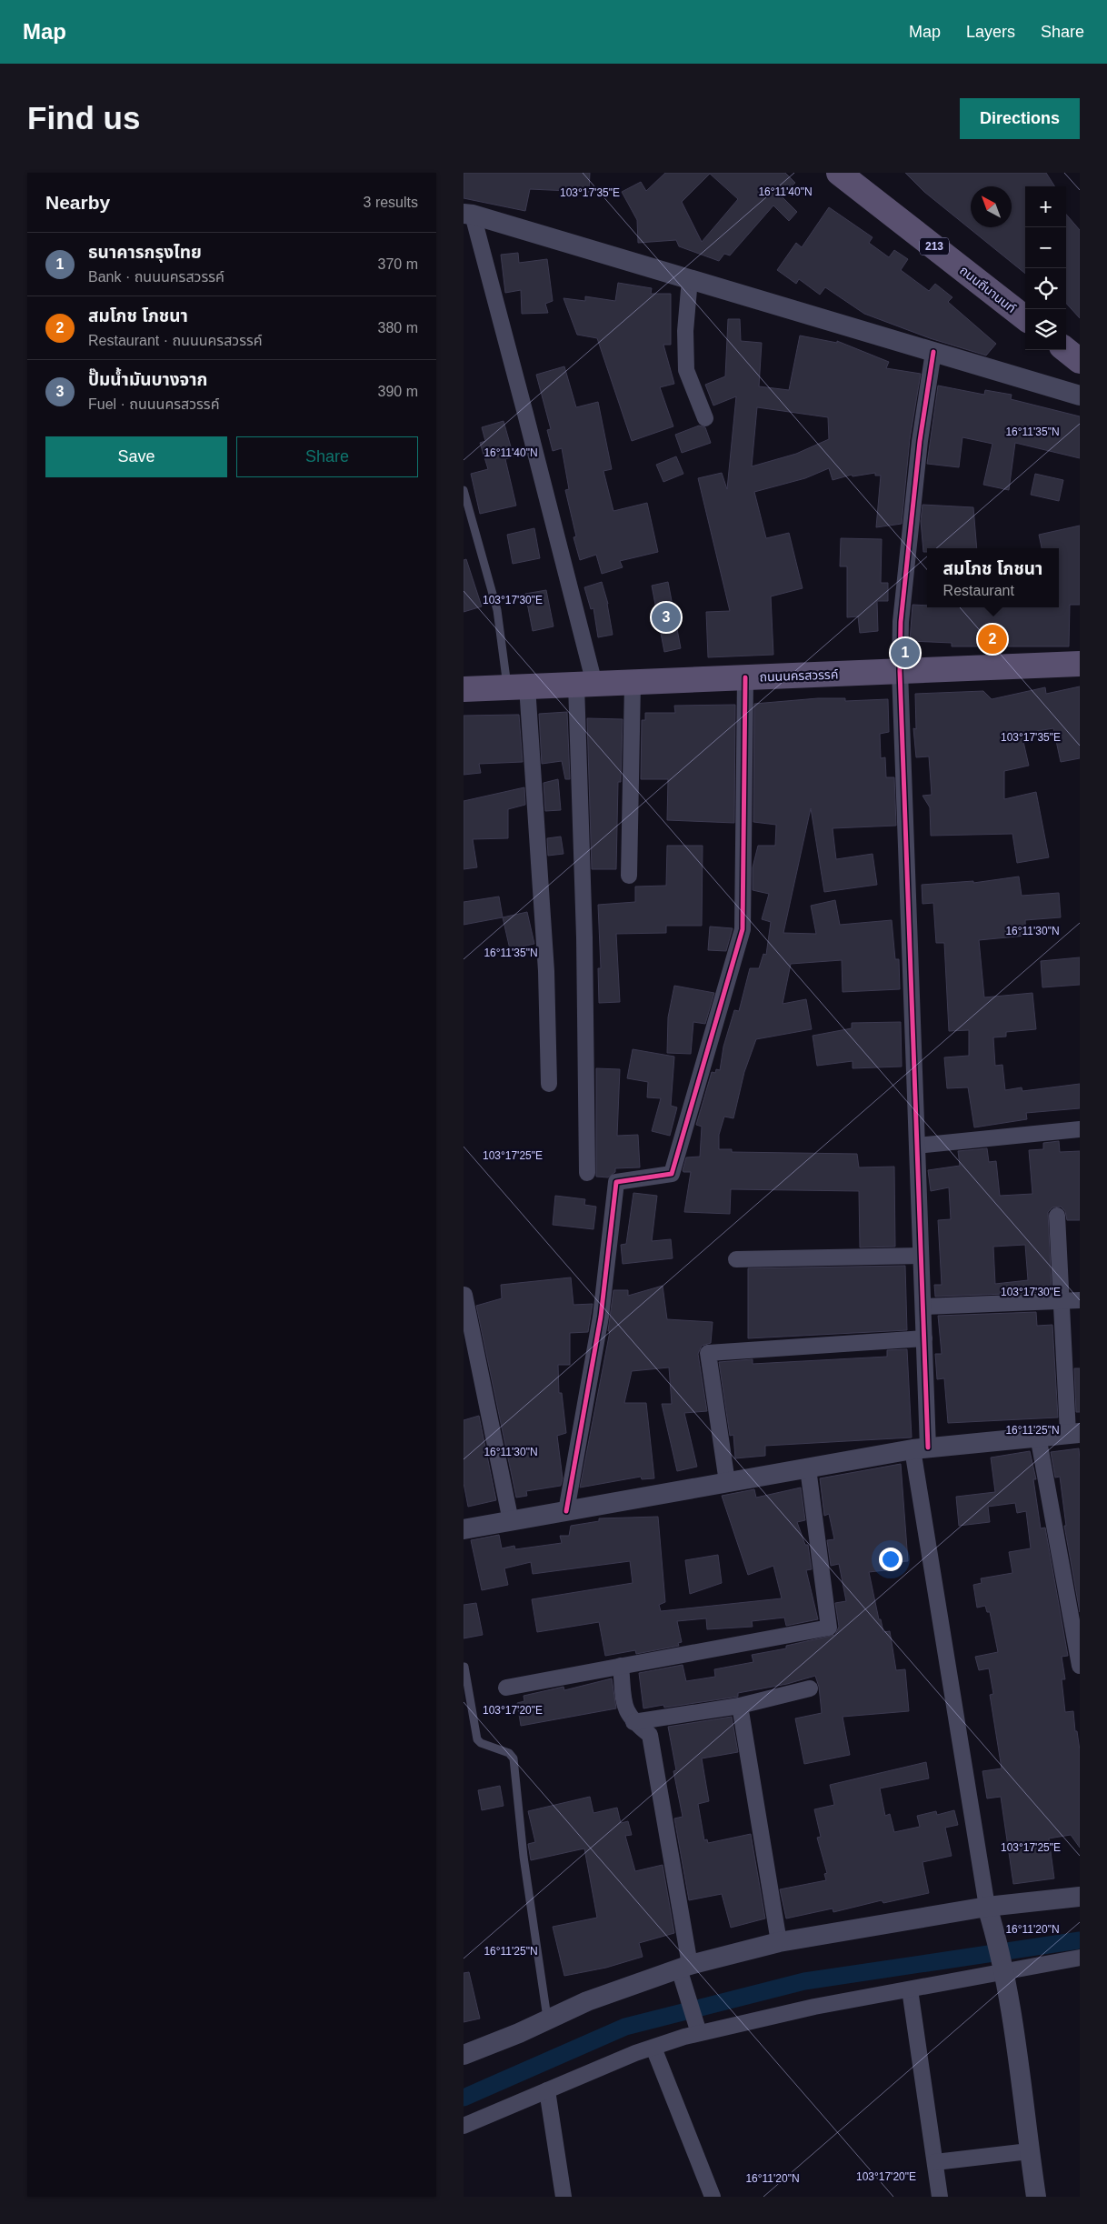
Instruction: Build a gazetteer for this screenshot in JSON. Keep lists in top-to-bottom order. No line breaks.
{"streets":{"main road":["213","ถนนถีนานนท์","ถนนนครสวรรค์"]},"north":"top left","page":{"header":"Map","nav":["Map","Layers","Share"],"buttons":["Directions",["Save","Share"]],"title":"Find us","heading":["Nearby","3 results"],"map_buttons":["+","−"],"list":[{"mark":"1","name":"ธนาคารกรุงไทย","note":"Bank · ถนนนครสวรรค์","value":"370 m"},{"mark":"2","name":"สมโภช โภชนา","note":"Restaurant · ถนนนครสวรรค์","value":"380 m"},{"mark":"3","name":"ปั๊มน้ำมันบางจาก","note":"Fuel · ถนนนครสวรรค์","value":"390 m"}],"popup":["สมโภช โภชนา","Restaurant"],"pins":["3","2","1"]},"coordinates":["16°11'40\"N","103°17'35\"E","16°11'35\"N","103°17'30\"E","16°11'30\"N","103°17'25\"E","16°11'25\"N","103°17'20\"E","16°11'20\"N"]}
